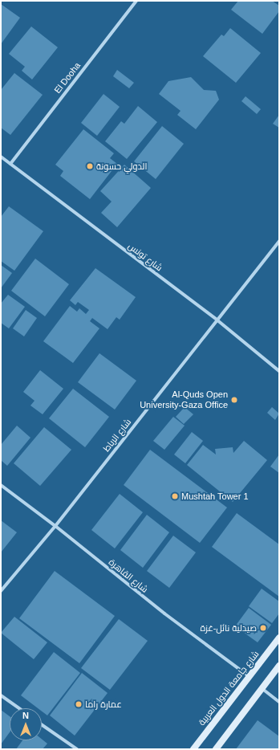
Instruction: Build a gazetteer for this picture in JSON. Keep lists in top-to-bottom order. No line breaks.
{"streets":{"main road":["شارع جامعة الدول العربية"],"street":["El Dooha","شارع تونس","شارع الرباط","شارع القاهرة"]},"crossings":[["El Dooha","شارع تونس"],["شارع تونس","شارع الرباط"],["شارع الرباط","شارع القاهرة"],["شارع القاهرة","شارع جامعة الدول العربية"]],"places":["الدولي حسونة","Al-Quds Open University-Gaza Office","Mushtah Tower 1","صيدلية نائل-غزة","عمارة راما"],"north":"top"}
